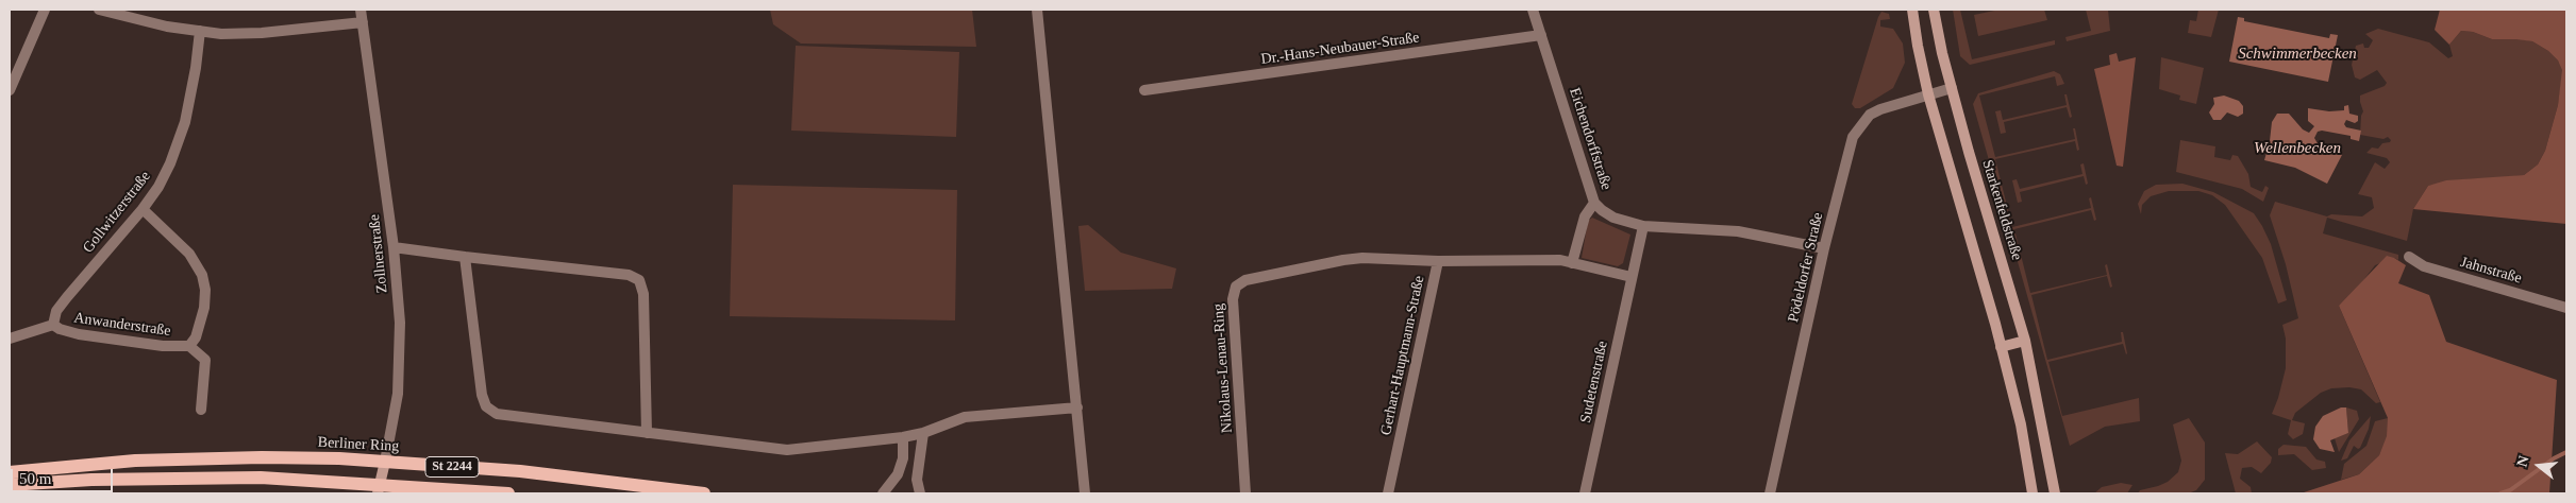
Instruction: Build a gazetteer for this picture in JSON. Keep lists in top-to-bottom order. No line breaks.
{"streets":{"main road":["Starkenfeldstraße","Zollnerstraße","Berliner Ring","St 2244"],"street":["Dr.-Hans-Neubauer-Straße","Eichendorffstraße","Gollwitzerstraße","Pödeldorfer Straße","Jahnstraße","Anwanderstraße","Gerhart-Hauptmann-Straße","Nikolaus-Lenau-Ring","Sudetenstraße"]},"crossings":[["Dr.-Hans-Neubauer-Straße","Eichendorffstraße"],["Eichendorffstraße","Pödeldorfer Straße"],["Eichendorffstraße","Sudetenstraße"],["Starkenfeldstraße","Pödeldorfer Straße"],["Gollwitzerstraße","Anwanderstraße"],["Zollnerstraße","Berliner Ring"],["Zollnerstraße","St 2244"],["Gerhart-Hauptmann-Straße","Nikolaus-Lenau-Ring"],["Gerhart-Hauptmann-Straße","Sudetenstraße"]],"water":["Schwimmerbecken","Wellenbecken"],"scale_bar":"50 m","north":"left"}
